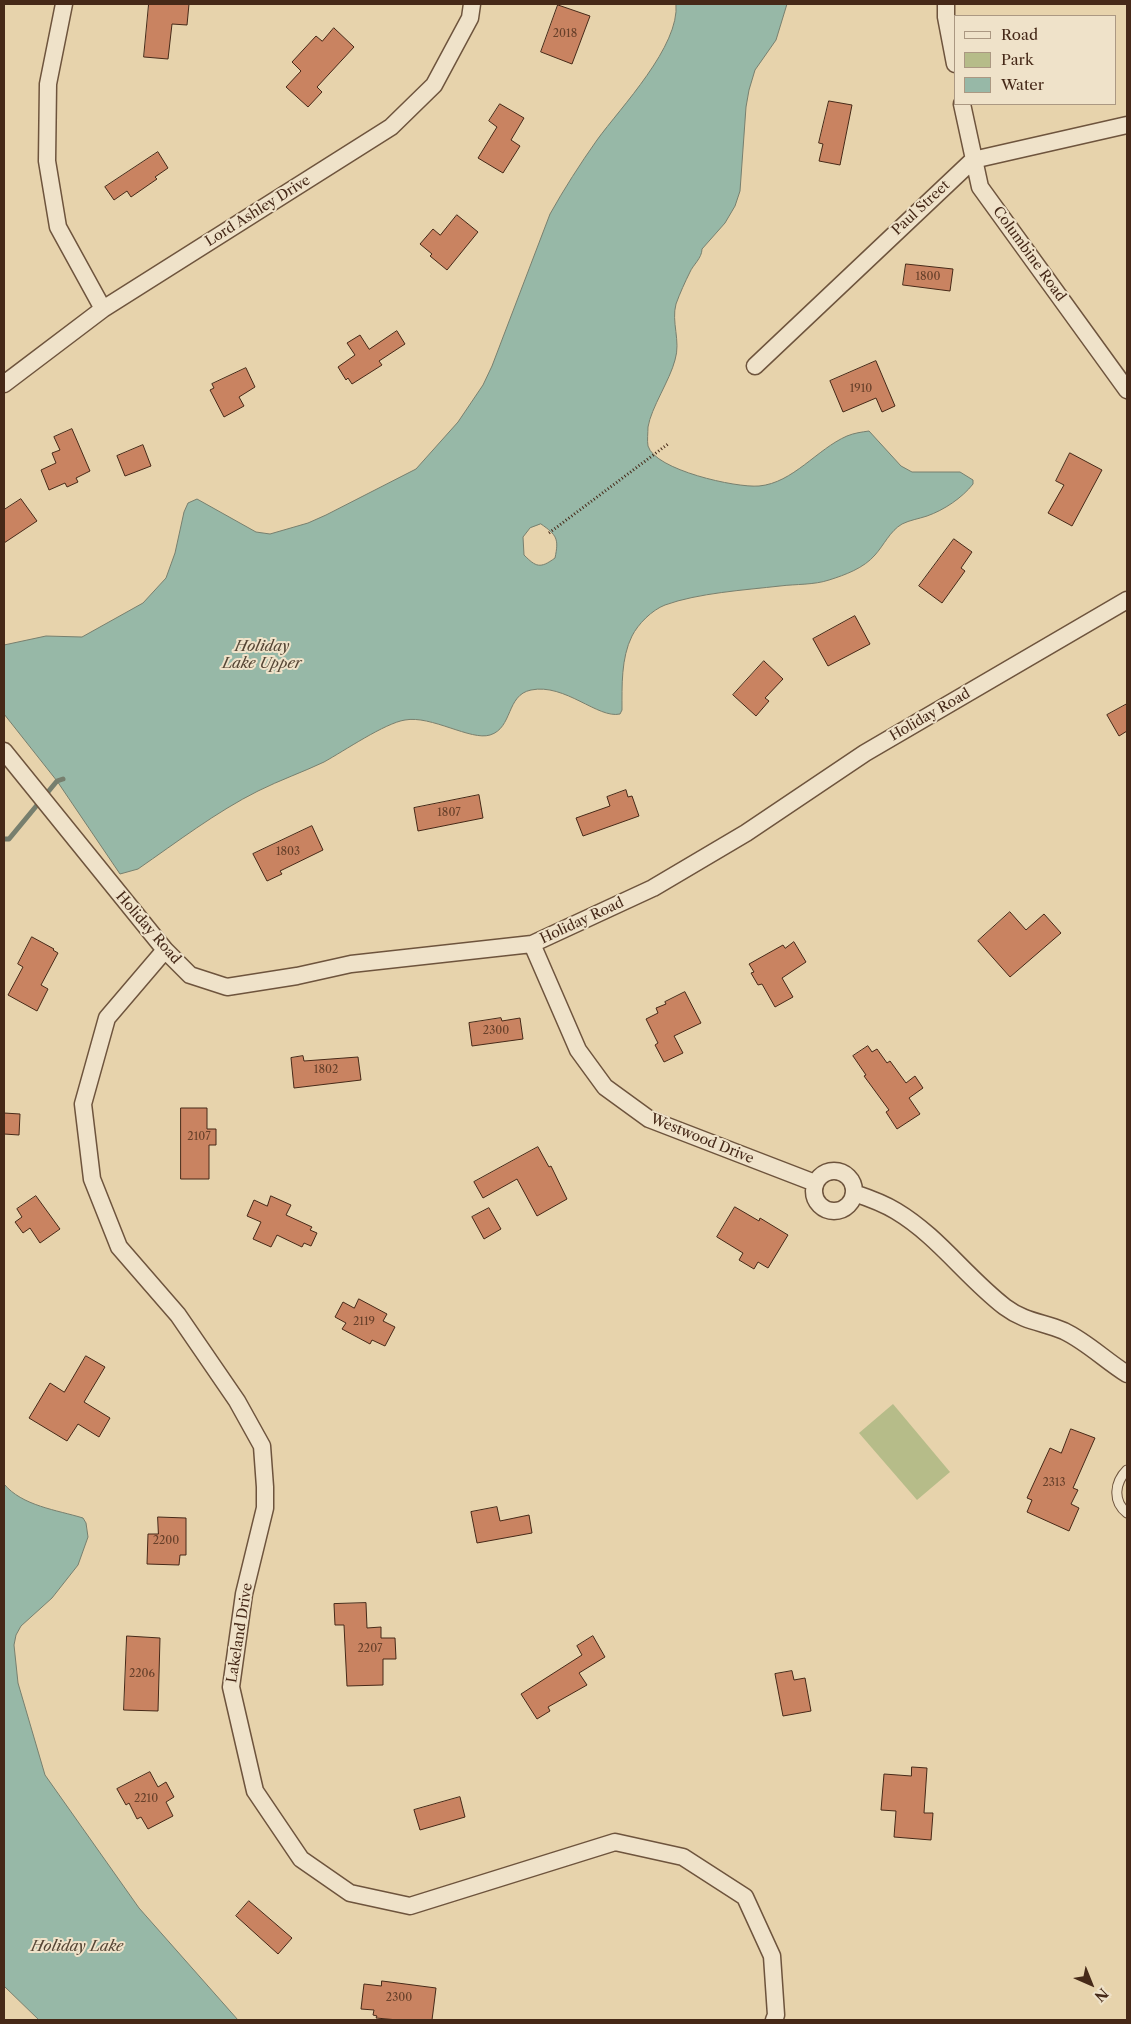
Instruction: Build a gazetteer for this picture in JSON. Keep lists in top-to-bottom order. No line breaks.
{"streets":{"street":["Paul Street","Lord Ashley Drive","Columbine Road","Holiday Road","Westwood Drive","Lakeland Drive"]},"crossings":[["Paul Street","Columbine Road"],["Holiday Road","Westwood Drive"],["Holiday Road","Lakeland Drive"]],"water":["Holiday Lake Upper","Holiday Lake"],"house_numbers":["2018","1800","1910","1807","1803","2300","1802","2107","2119","2313","2200","2207","2206","2210","2300"],"legend":["Road","Park","Water"],"north":"bottom right"}
